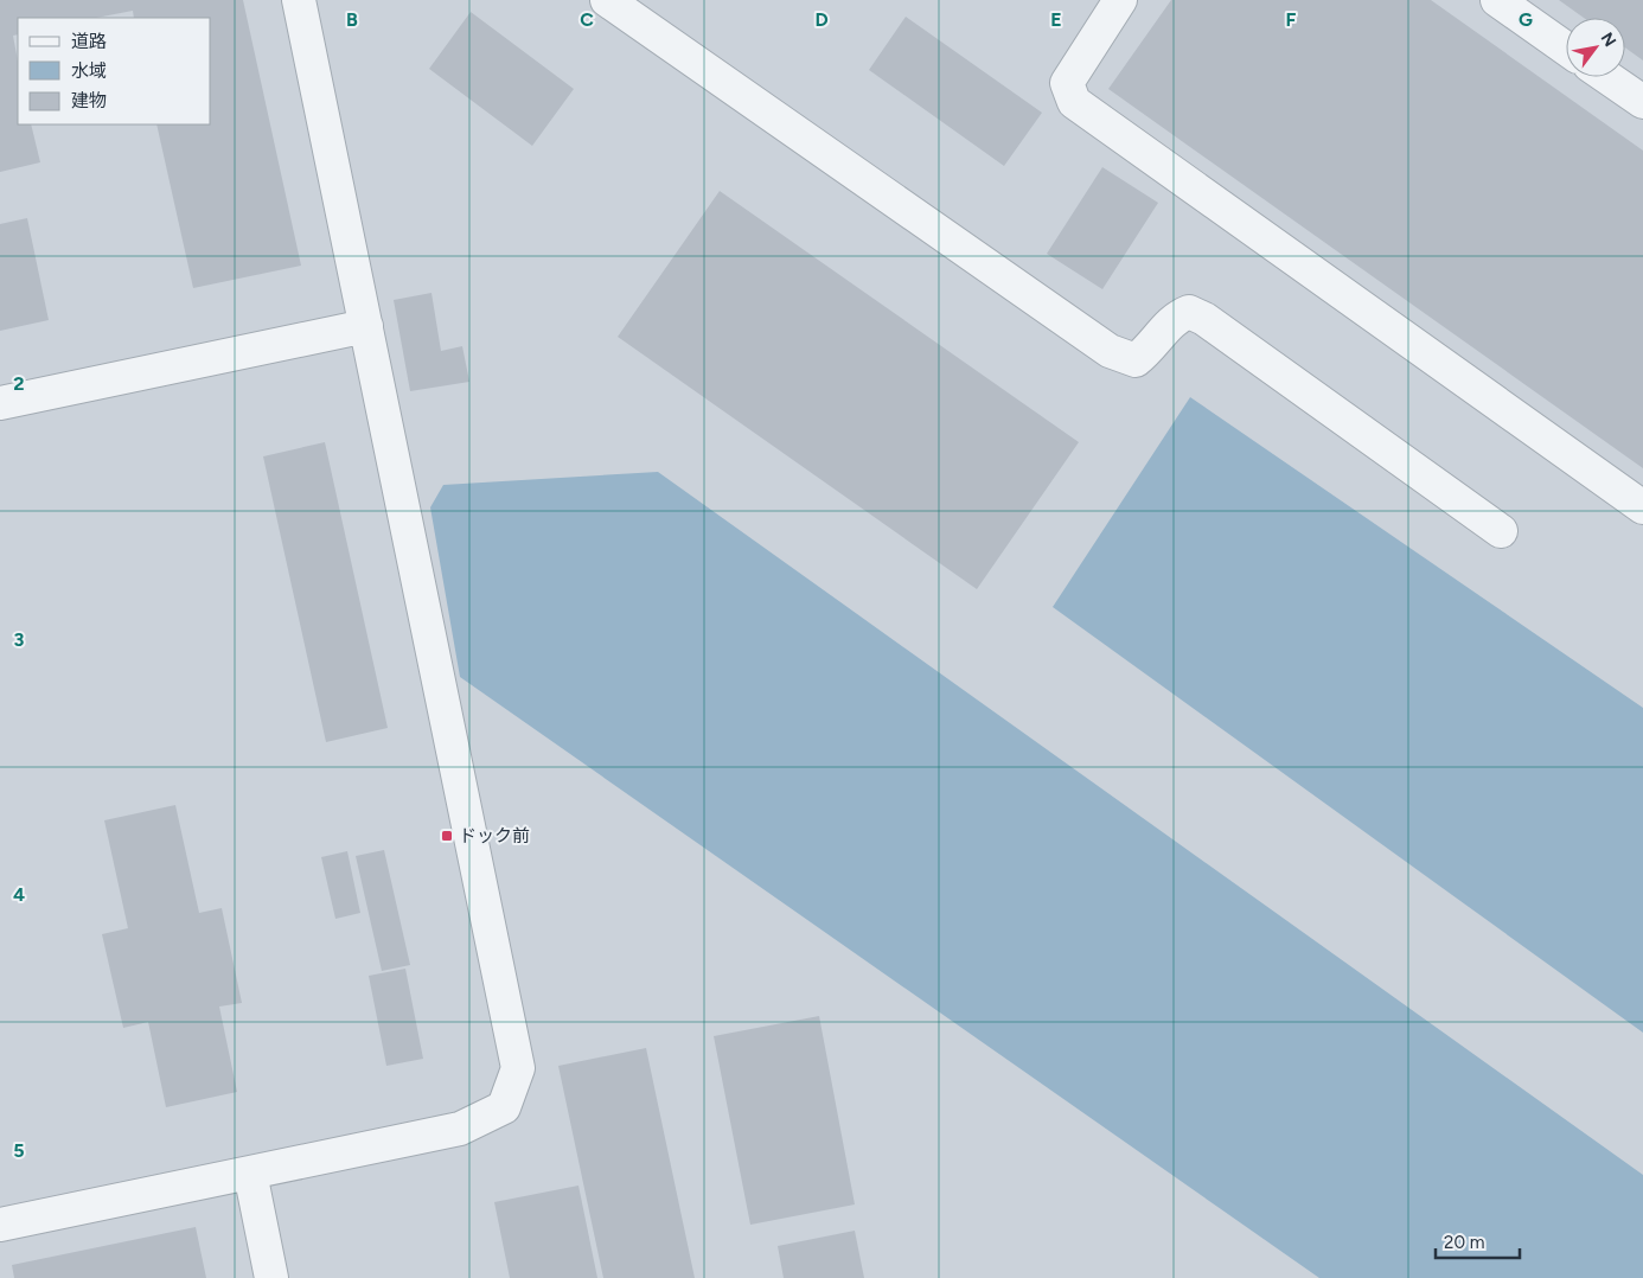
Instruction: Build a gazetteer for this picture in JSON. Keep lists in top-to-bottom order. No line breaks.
{"places":{"transit":["ドック前"]},"legend":["道路","水域","建物"],"scale_bar":"20 m","north":"top right","grid":{"columns":["B","C","D","E","F","G"],"rows":["2","3","4","5"]}}
